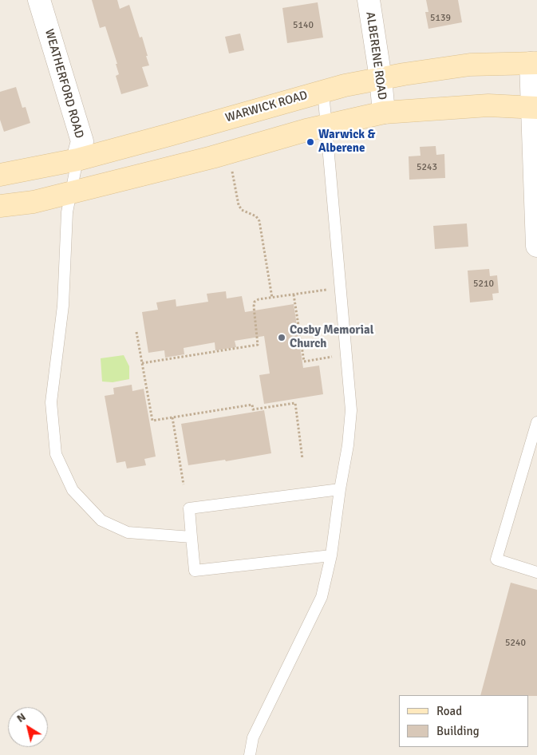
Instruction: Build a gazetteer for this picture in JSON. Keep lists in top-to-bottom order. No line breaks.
{"streets":{"main road":["WARWICK ROAD"],"street":["ALBERENE ROAD","WEATHERFORD ROAD"]},"crossings":[["ALBERENE ROAD","WARWICK ROAD"],["WEATHERFORD ROAD","WARWICK ROAD"]],"places":["Warwick & Alberene","Cosby Memorial Church"],"house_numbers":["5139","5140","5243","5210","5240"],"legend":["Road","Building"],"north":"top left"}
